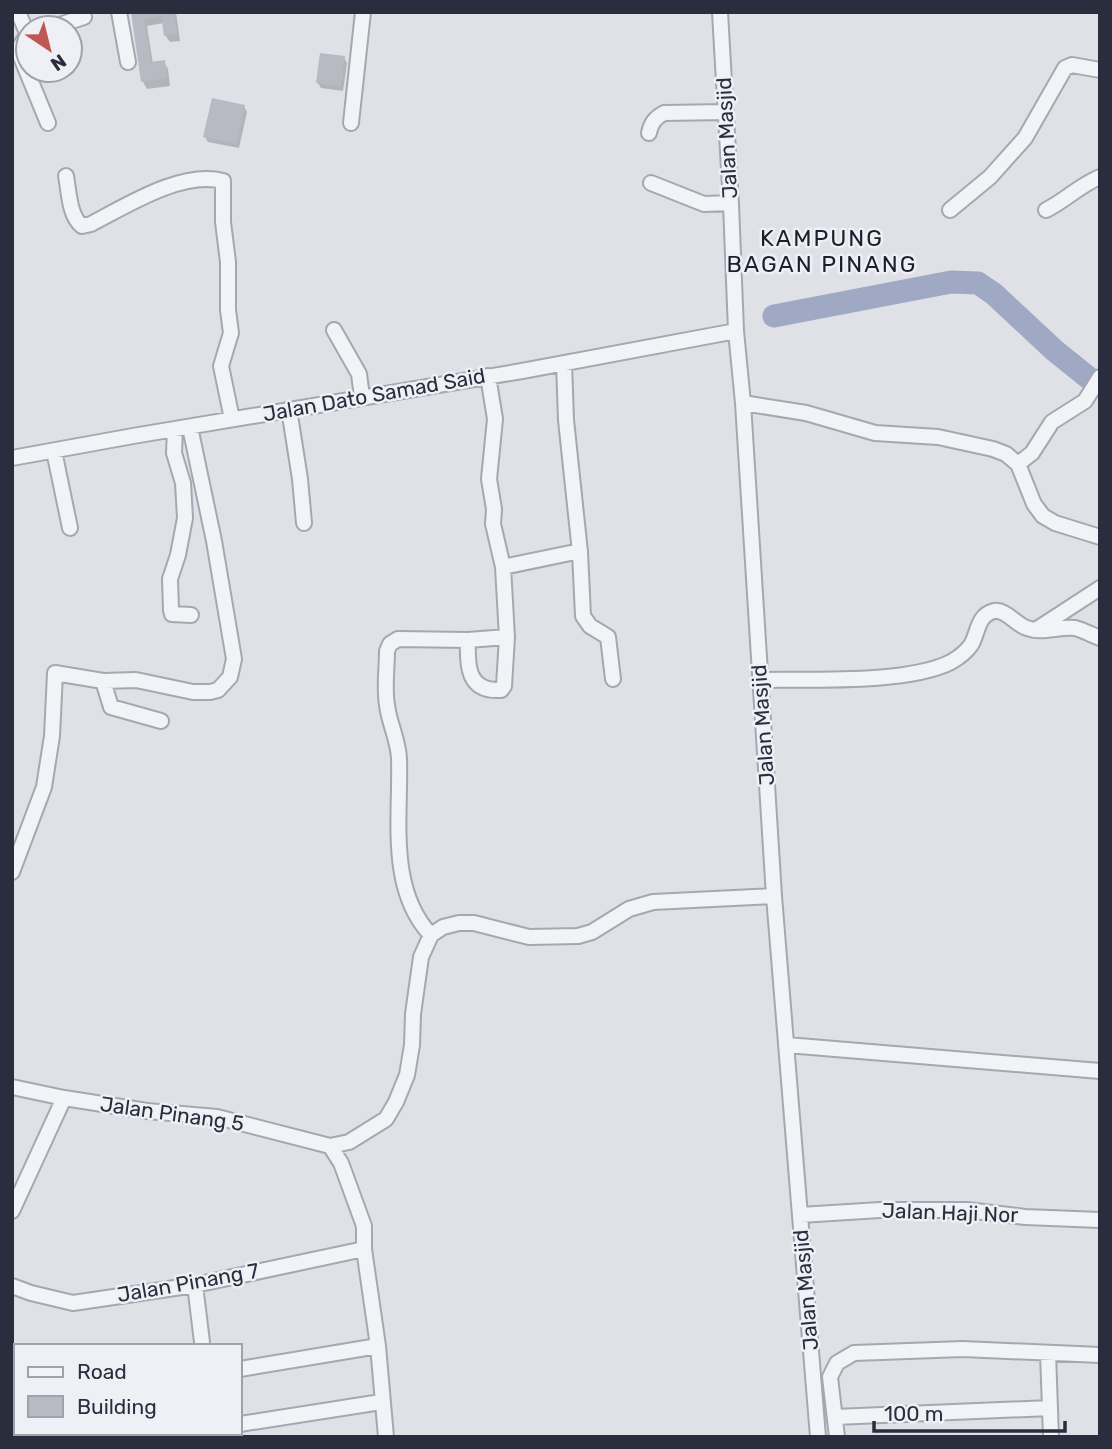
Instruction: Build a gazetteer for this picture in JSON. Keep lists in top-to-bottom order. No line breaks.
{"streets":{"street":["Jalan Masjid","Jalan Dato Samad Said","Jalan Pinang 5","Jalan Haji Nor","Jalan Pinang 7"]},"crossings":[["Jalan Masjid","Jalan Dato Samad Said"],["Jalan Masjid","Jalan Haji Nor"]],"districts":["KAMPUNG BAGAN PINANG"],"legend":["Road","Building"],"scale_bar":"100 m","north":"bottom right"}
